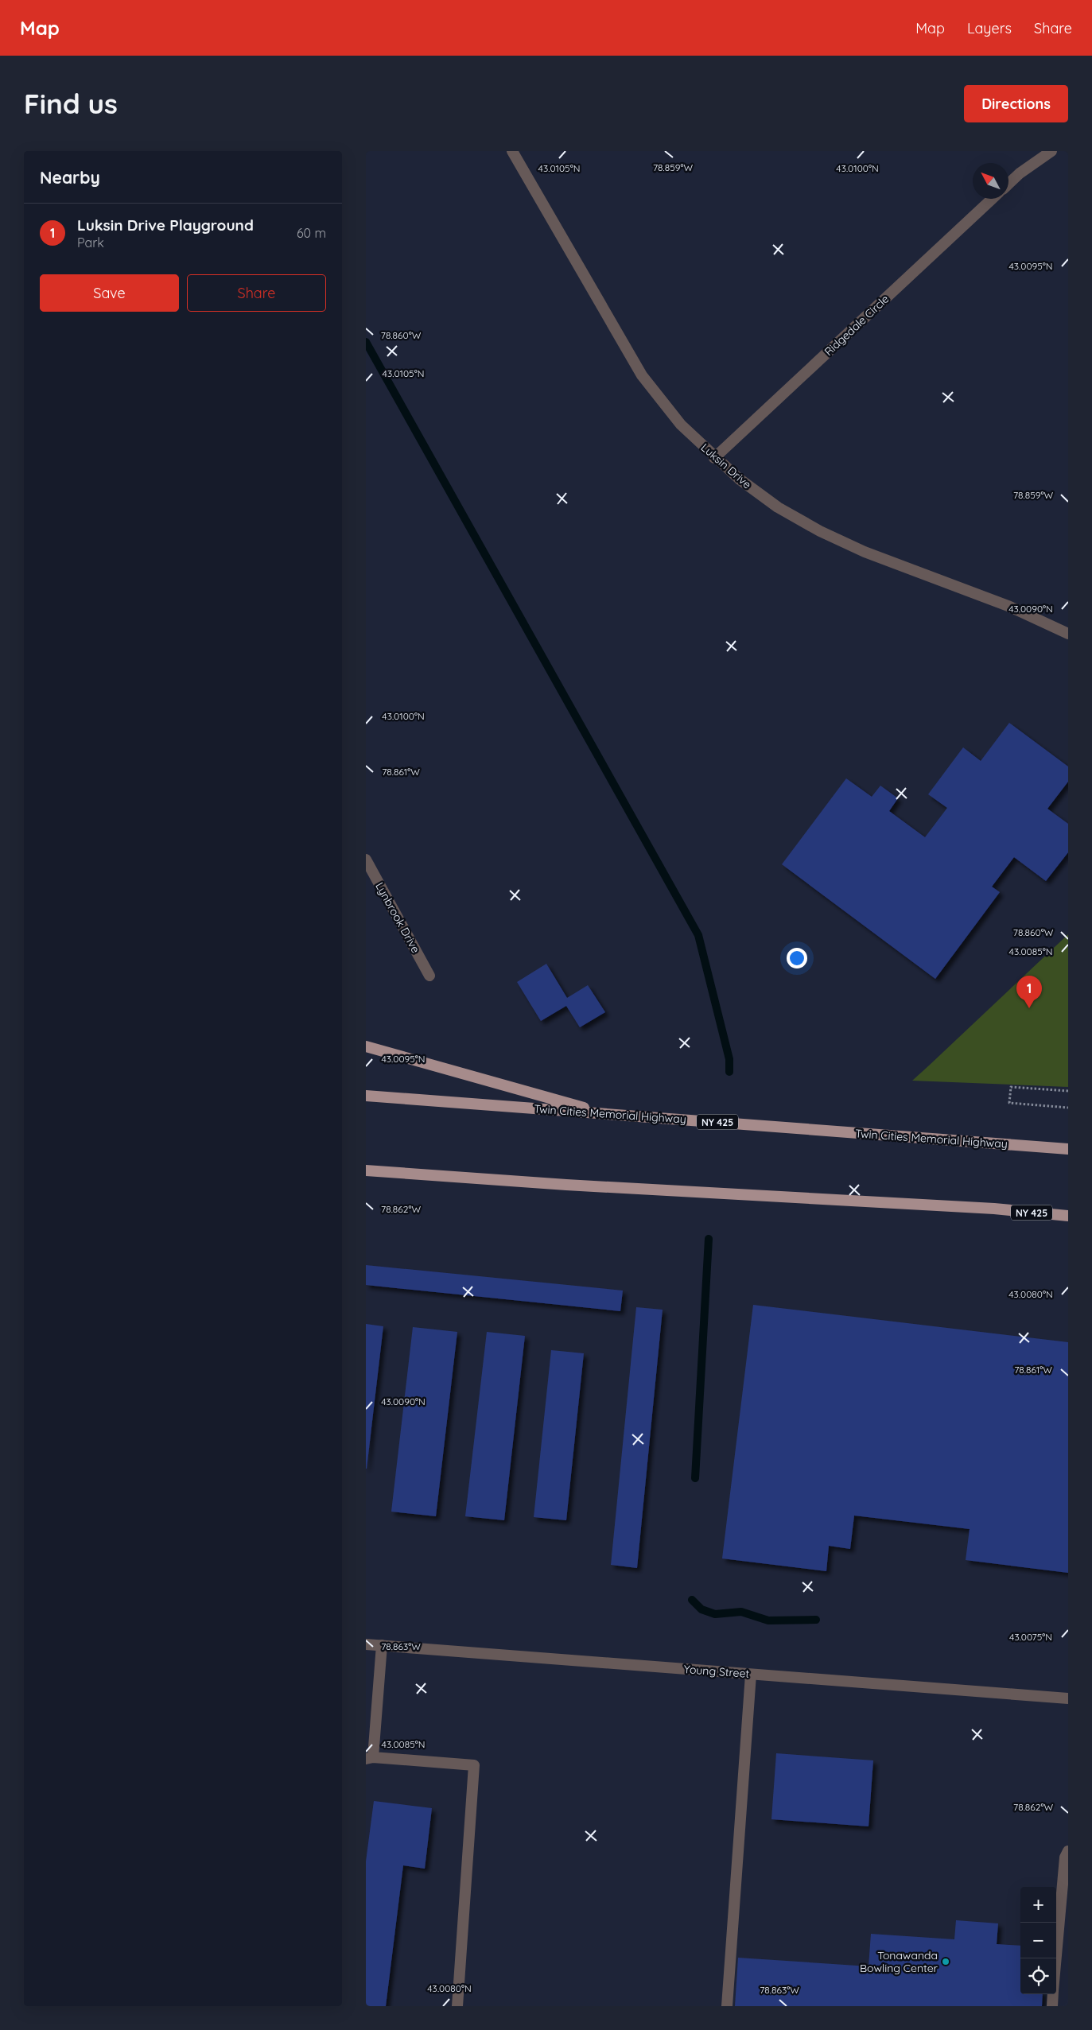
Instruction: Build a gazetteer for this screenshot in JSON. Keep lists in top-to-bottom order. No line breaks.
{"streets":{"main road":["Twin Cities Memorial Highway","NY 425"],"street":["Ridgedale Circle","Luksin Drive","Lynbrook Drive","Young Street"]},"crossings":[["Ridgedale Circle","Luksin Drive"]],"places":["Tonawanda Bowling Center"],"north":"top left","page":{"header":"Map","nav":["Map","Layers","Share"],"buttons":["Directions",["Save","Share"]],"title":"Find us","heading":"Nearby","list":[{"mark":"1","name":"Luksin Drive Playground","note":"Park","value":"60 m"}],"pins":"1","map_buttons":["+","−"]},"coordinates":["78.859°W","43.0105°N","43.0100°N","43.0095°N","78.860°W","43.0090°N","78.861°W","43.0085°N","78.862°W","43.0080°N","43.0075°N","78.863°W"]}
